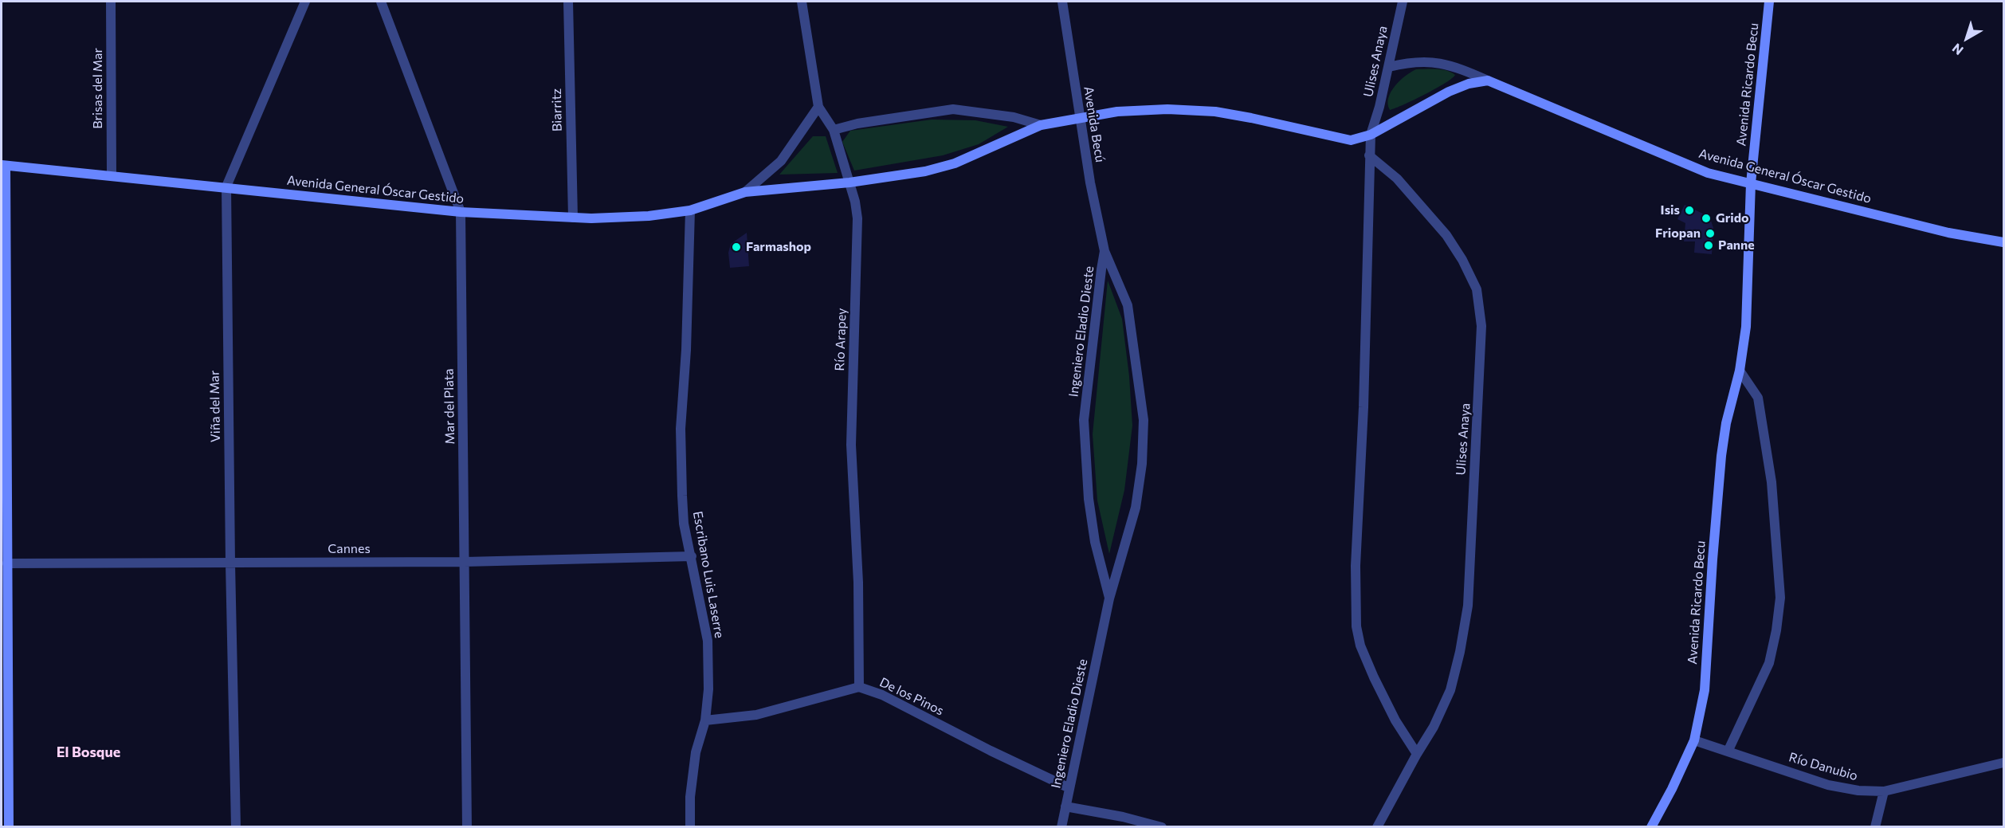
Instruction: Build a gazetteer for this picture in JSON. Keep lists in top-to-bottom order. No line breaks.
{"streets":{"street":["Ulises Anaya","Avenida Ricardo Becu","Brisas del Mar","Biarritz","Avenida Becú","Avenida General Óscar Gestido","Ingeniero Eladio Dieste","Río Arapey","Viña del Mar","Mar del Plata","Cannes","Escribano Luis Laserre","De los Pinos","Río Danubio"]},"crossings":[["Ulises Anaya","Avenida General Óscar Gestido"],["Avenida Ricardo Becu","Avenida General Óscar Gestido"],["Avenida Ricardo Becu","Río Danubio"],["Brisas del Mar","Avenida General Óscar Gestido"],["Biarritz","Avenida General Óscar Gestido"],["Avenida Becú","Avenida General Óscar Gestido"],["Avenida Becú","Ingeniero Eladio Dieste"],["Avenida General Óscar Gestido","Río Arapey"],["Avenida General Óscar Gestido","Viña del Mar"],["Avenida General Óscar Gestido","Mar del Plata"],["Avenida General Óscar Gestido","Escribano Luis Laserre"],["Ingeniero Eladio Dieste","De los Pinos"],["Río Arapey","De los Pinos"],["Viña del Mar","Cannes"],["Mar del Plata","Cannes"],["Cannes","Escribano Luis Laserre"],["Escribano Luis Laserre","De los Pinos"]],"districts":["El Bosque"],"places":["Isis","Grido","Friopan","Panne","Farmashop"],"north":"bottom left"}
